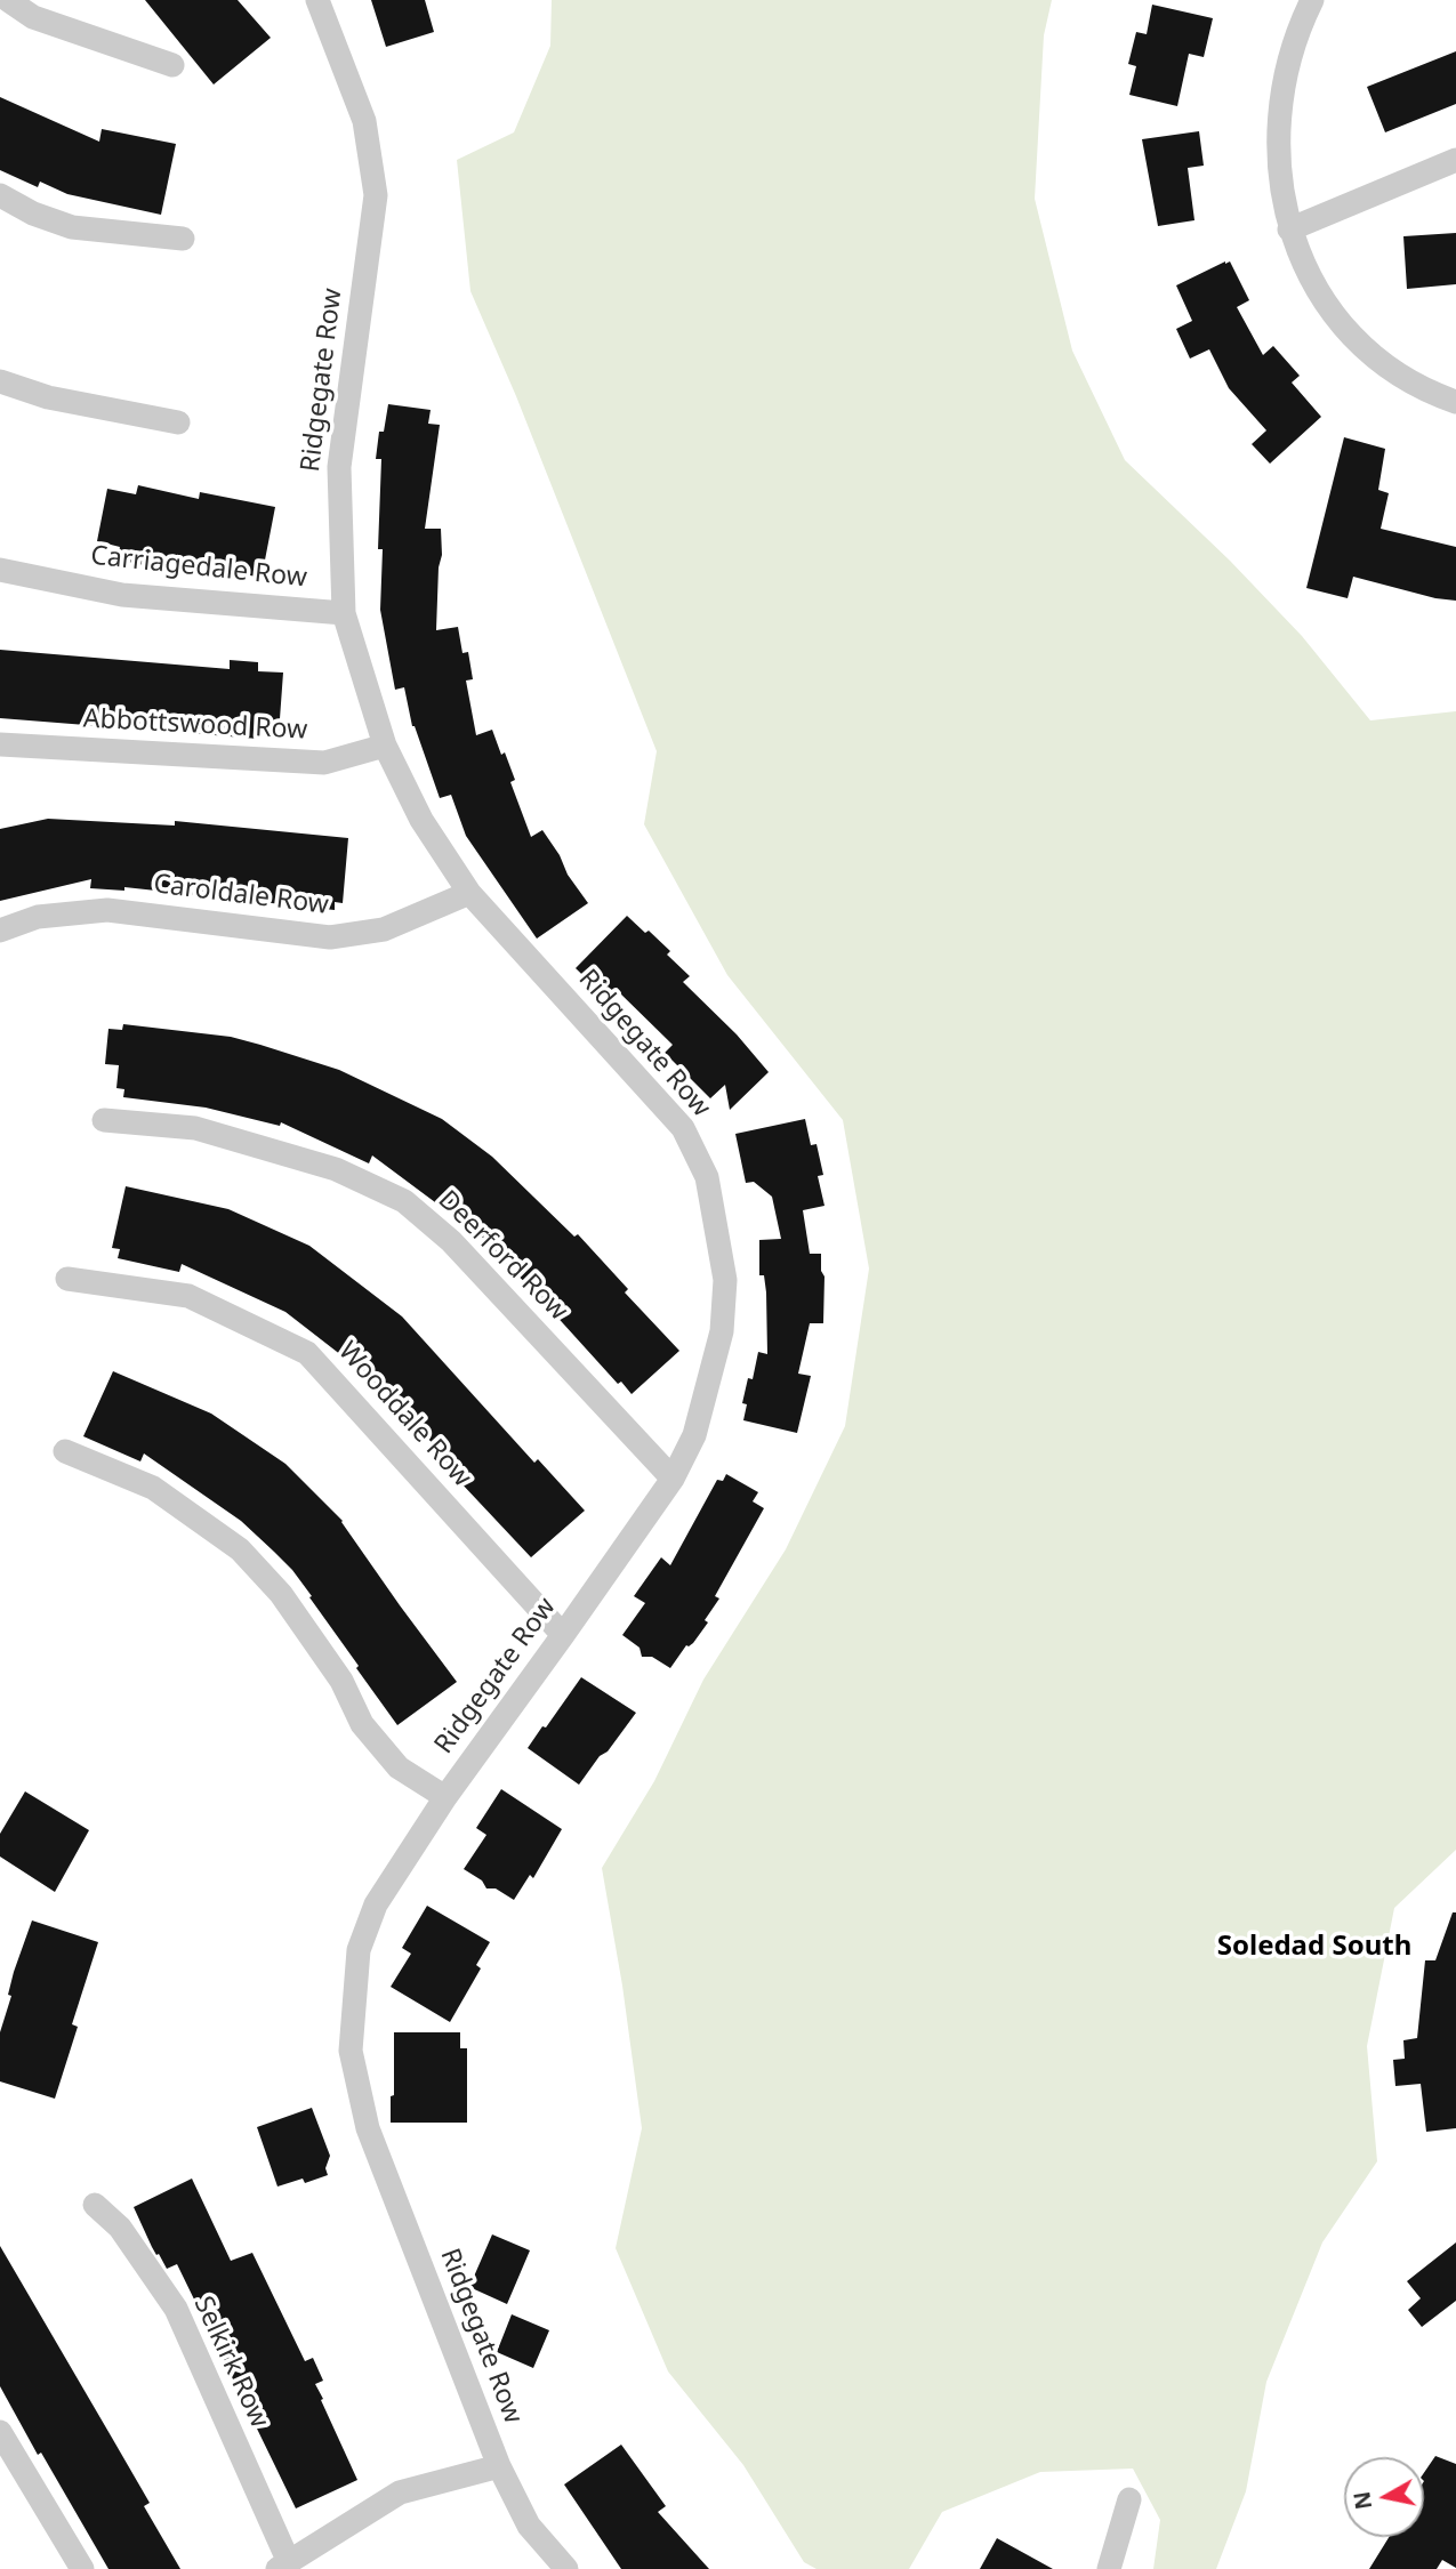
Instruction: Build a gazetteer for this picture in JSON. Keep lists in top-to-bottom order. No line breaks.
{"streets":{"street":["Ridgegate Row","Carriagedale Row","Abbottswood Row","Caroldale Row","Deerford Row","Wooddale Row","Selkirk Row"]},"crossings":[["Ridgegate Row","Carriagedale Row"],["Ridgegate Row","Abbottswood Row"],["Ridgegate Row","Caroldale Row"],["Ridgegate Row","Deerford Row"],["Ridgegate Row","Wooddale Row"]],"districts":["Soledad South"],"north":"left"}
